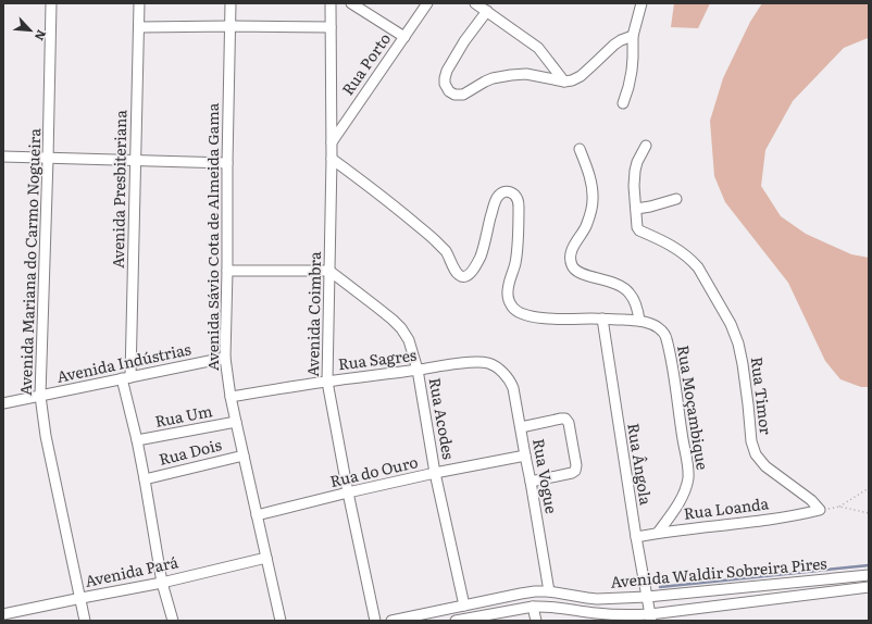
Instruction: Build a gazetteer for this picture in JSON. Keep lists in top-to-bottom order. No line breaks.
{"streets":{"street":["Rua Porto","Avenida Presbiteriana","Avenida Sávio Cota de Almeida Gama","Avenida Mariana do Carmo Nogueira","Avenida Coimbra","Rua Sagres","Avenida Indústrias","Rua Timor","Rua Moçambique","Rua Um","Rua Acodes","Rua Dois","Rua Ângola","Rua do Ouro","Rua Vogue","Rua Loanda","Avenida Pará","Avenida Waldir Sobreira Pires"]},"crossings":[["Rua Porto","Avenida Coimbra"],["Avenida Presbiteriana","Avenida Indústrias"],["Avenida Presbiteriana","Rua Um"],["Avenida Presbiteriana","Rua Dois"],["Avenida Presbiteriana","Avenida Pará"],["Avenida Sávio Cota de Almeida Gama","Rua Sagres"],["Avenida Sávio Cota de Almeida Gama","Avenida Indústrias"],["Avenida Sávio Cota de Almeida Gama","Rua Um"],["Avenida Sávio Cota de Almeida Gama","Rua Dois"],["Avenida Sávio Cota de Almeida Gama","Rua do Ouro"],["Avenida Sávio Cota de Almeida Gama","Avenida Pará"],["Avenida Mariana do Carmo Nogueira","Avenida Indústrias"],["Avenida Mariana do Carmo Nogueira","Avenida Pará"],["Avenida Coimbra","Rua Sagres"],["Avenida Coimbra","Rua Moçambique"],["Avenida Coimbra","Rua Acodes"],["Avenida Coimbra","Rua do Ouro"],["Rua Sagres","Rua Acodes"],["Rua Sagres","Rua Vogue"],["Rua Timor","Rua Loanda"],["Rua Moçambique","Rua Ângola"],["Rua Moçambique","Rua Loanda"],["Rua Acodes","Rua do Ouro"],["Rua Acodes","Avenida Waldir Sobreira Pires"],["Rua Ângola","Rua Loanda"],["Rua Ângola","Avenida Waldir Sobreira Pires"],["Rua do Ouro","Rua Vogue"],["Rua Vogue","Avenida Waldir Sobreira Pires"]],"north":"bottom right"}
